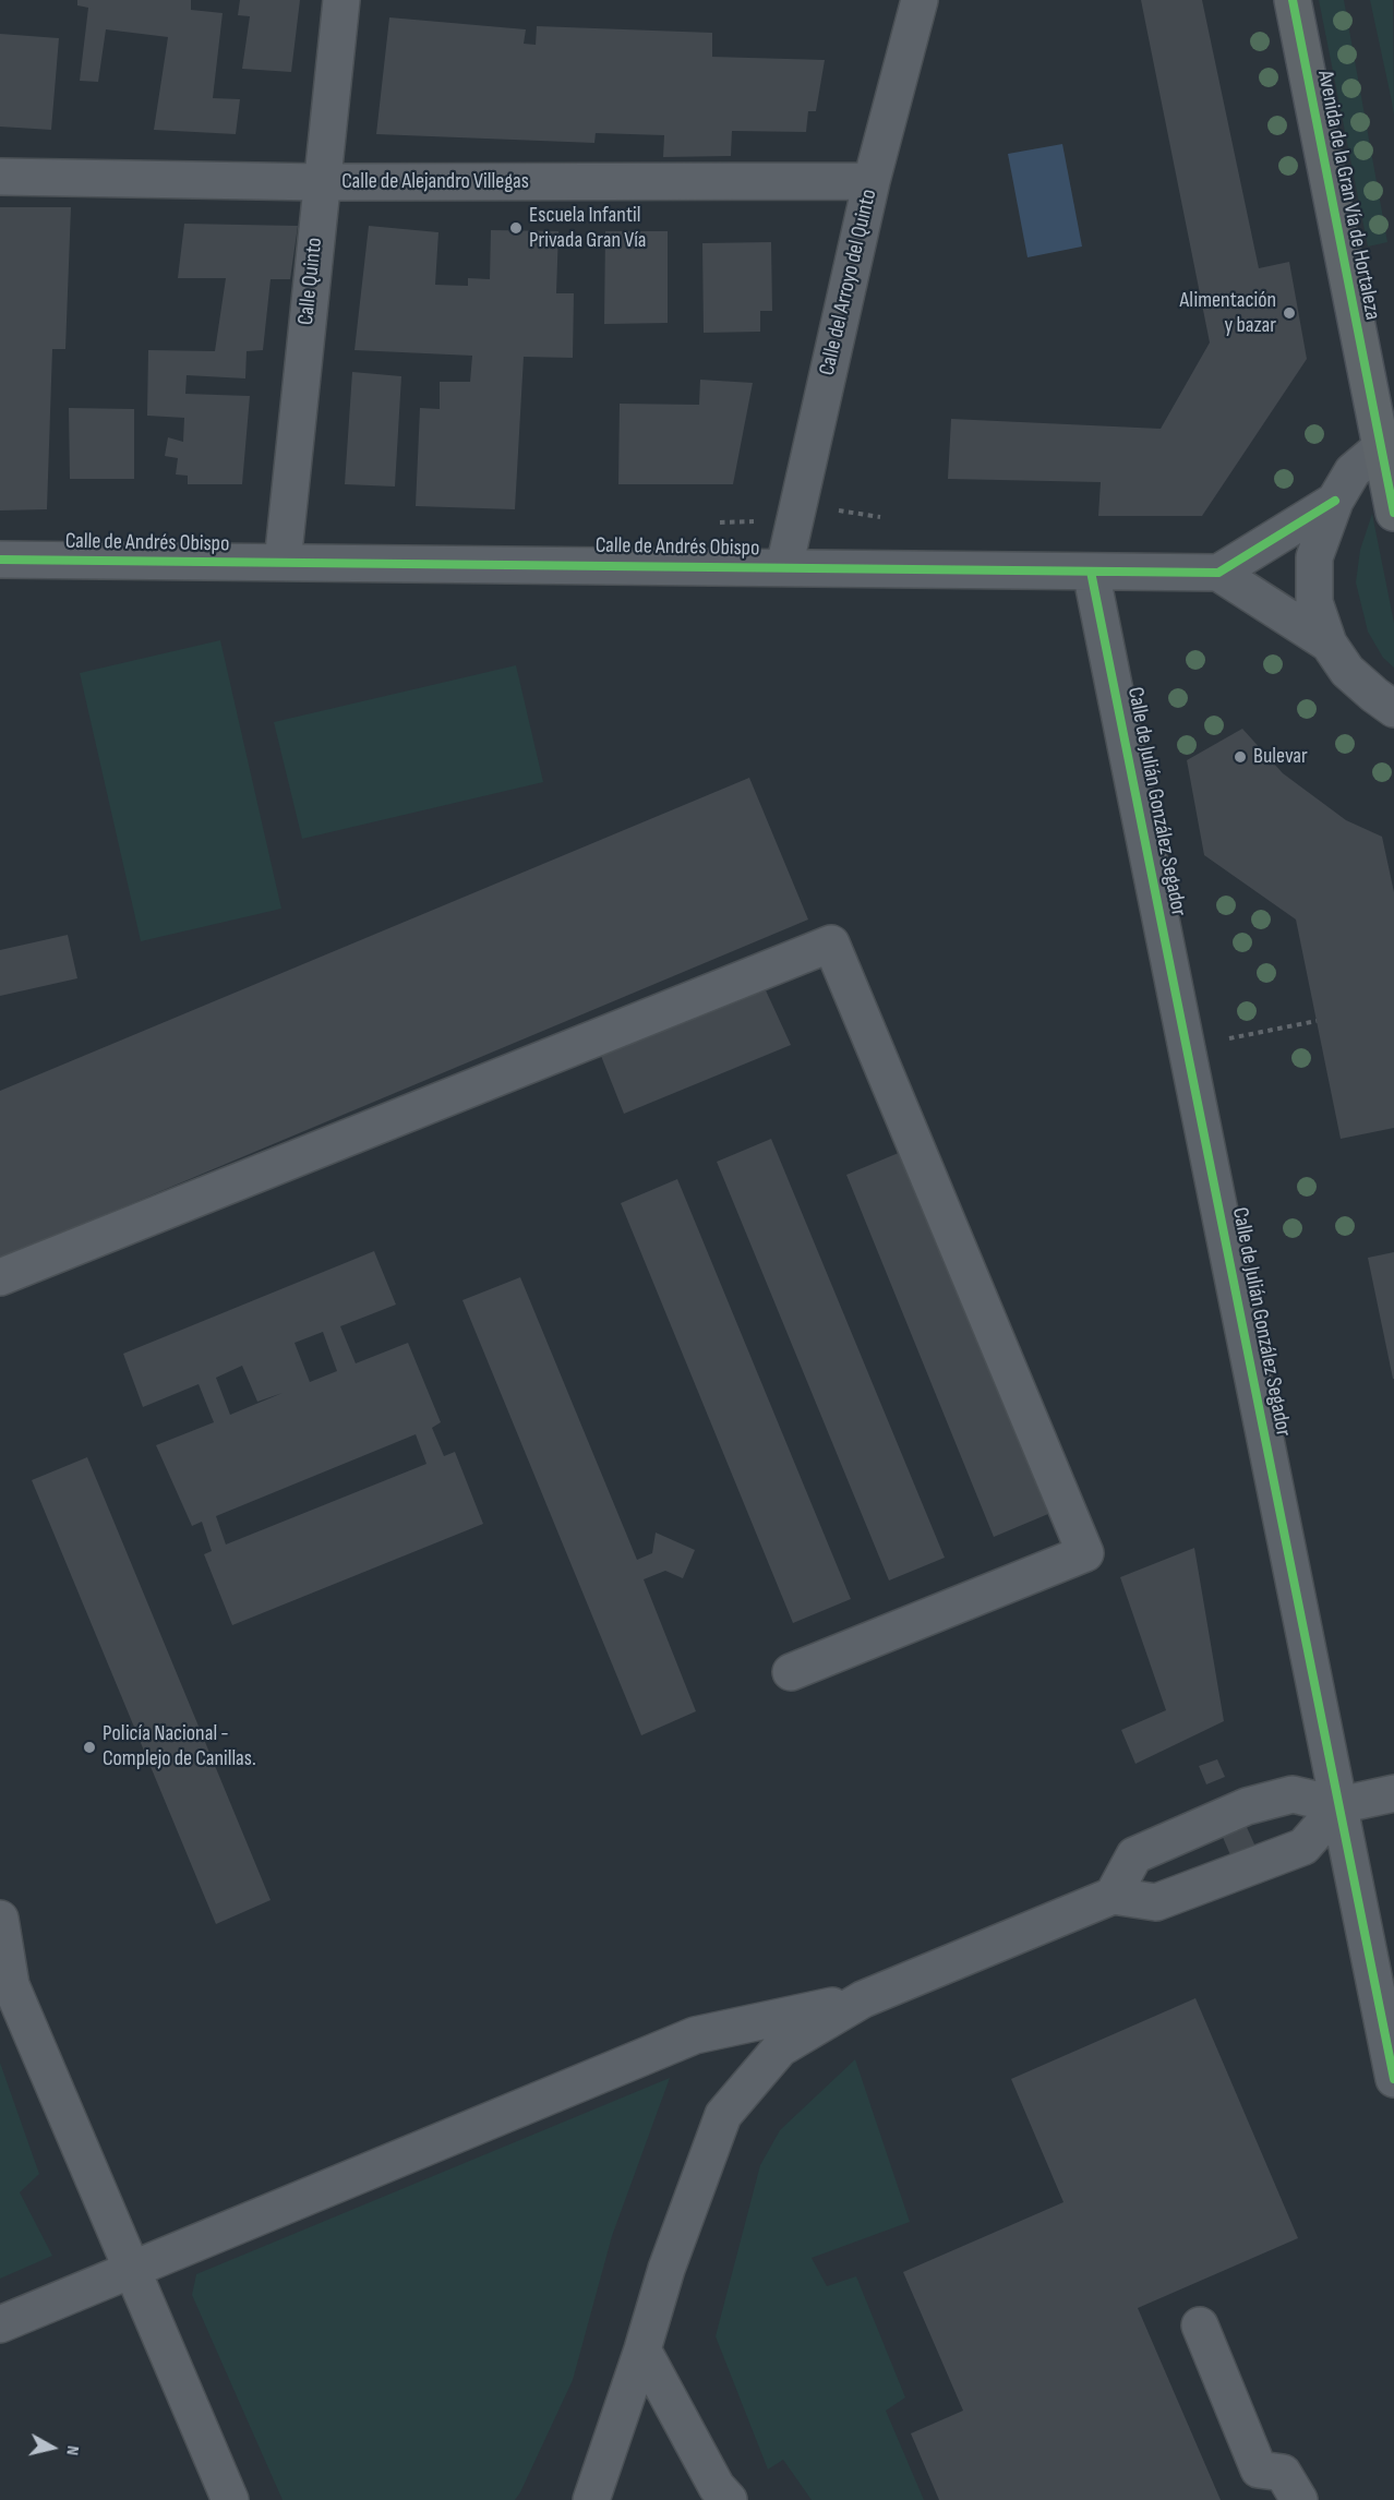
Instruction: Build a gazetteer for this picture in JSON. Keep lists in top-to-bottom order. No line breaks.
{"streets":{"main road":["Avenida de la Gran Vía de Hortaleza"],"street":["Calle de Alejandro Villegas","Calle Quinto","Calle del Arroyo del Quinto","Calle de Andrés Obispo","Calle de Julián González Segador"]},"crossings":[["Calle de Alejandro Villegas","Calle Quinto"],["Calle de Alejandro Villegas","Calle del Arroyo del Quinto"],["Calle Quinto","Calle de Andrés Obispo"],["Calle del Arroyo del Quinto","Calle de Andrés Obispo"],["Calle de Andrés Obispo","Calle de Julián González Segador"]],"places":["Escuela Infantil Privada Gran Vía","Alimentación y bazar","Bulevar","Policía Nacional - Complejo de Canillas."],"north":"right"}
